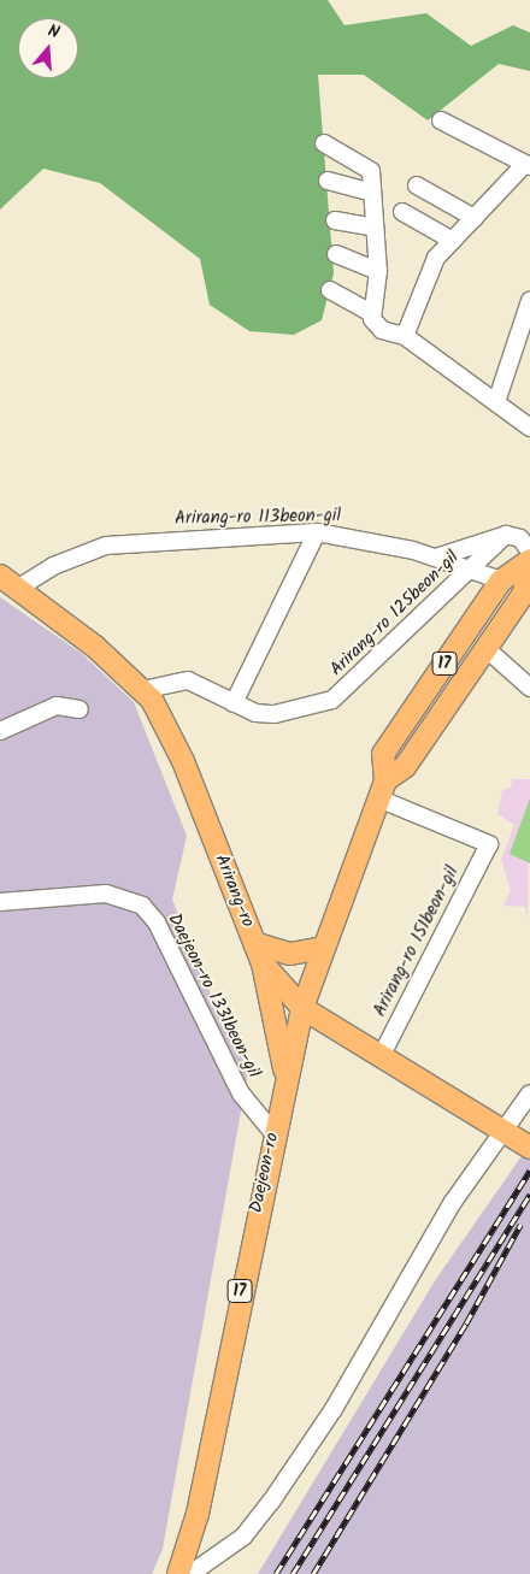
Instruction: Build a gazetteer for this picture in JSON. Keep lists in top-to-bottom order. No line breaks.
{"streets":{"main road":["17","Arirang-ro","Daejeon-ro"],"street":["Arirang-ro 113beon-gil","Arirang-ro 125beon-gil","Arirang-ro 151beon-gil","Daejeon-ro 1331beon-gil"]},"crossings":[["Arirang-ro 113beon-gil","Arirang-ro 125beon-gil"],["Arirang-ro 113beon-gil","Arirang-ro"],["Arirang-ro 113beon-gil","Daejeon-ro"],["Arirang-ro 125beon-gil","Arirang-ro"],["17","Arirang-ro 151beon-gil"],["17","Daejeon-ro"],["Arirang-ro","Arirang-ro 151beon-gil"],["Arirang-ro","Daejeon-ro"],["Arirang-ro 151beon-gil","Daejeon-ro"],["Daejeon-ro 1331beon-gil","Daejeon-ro"]],"north":"top"}
